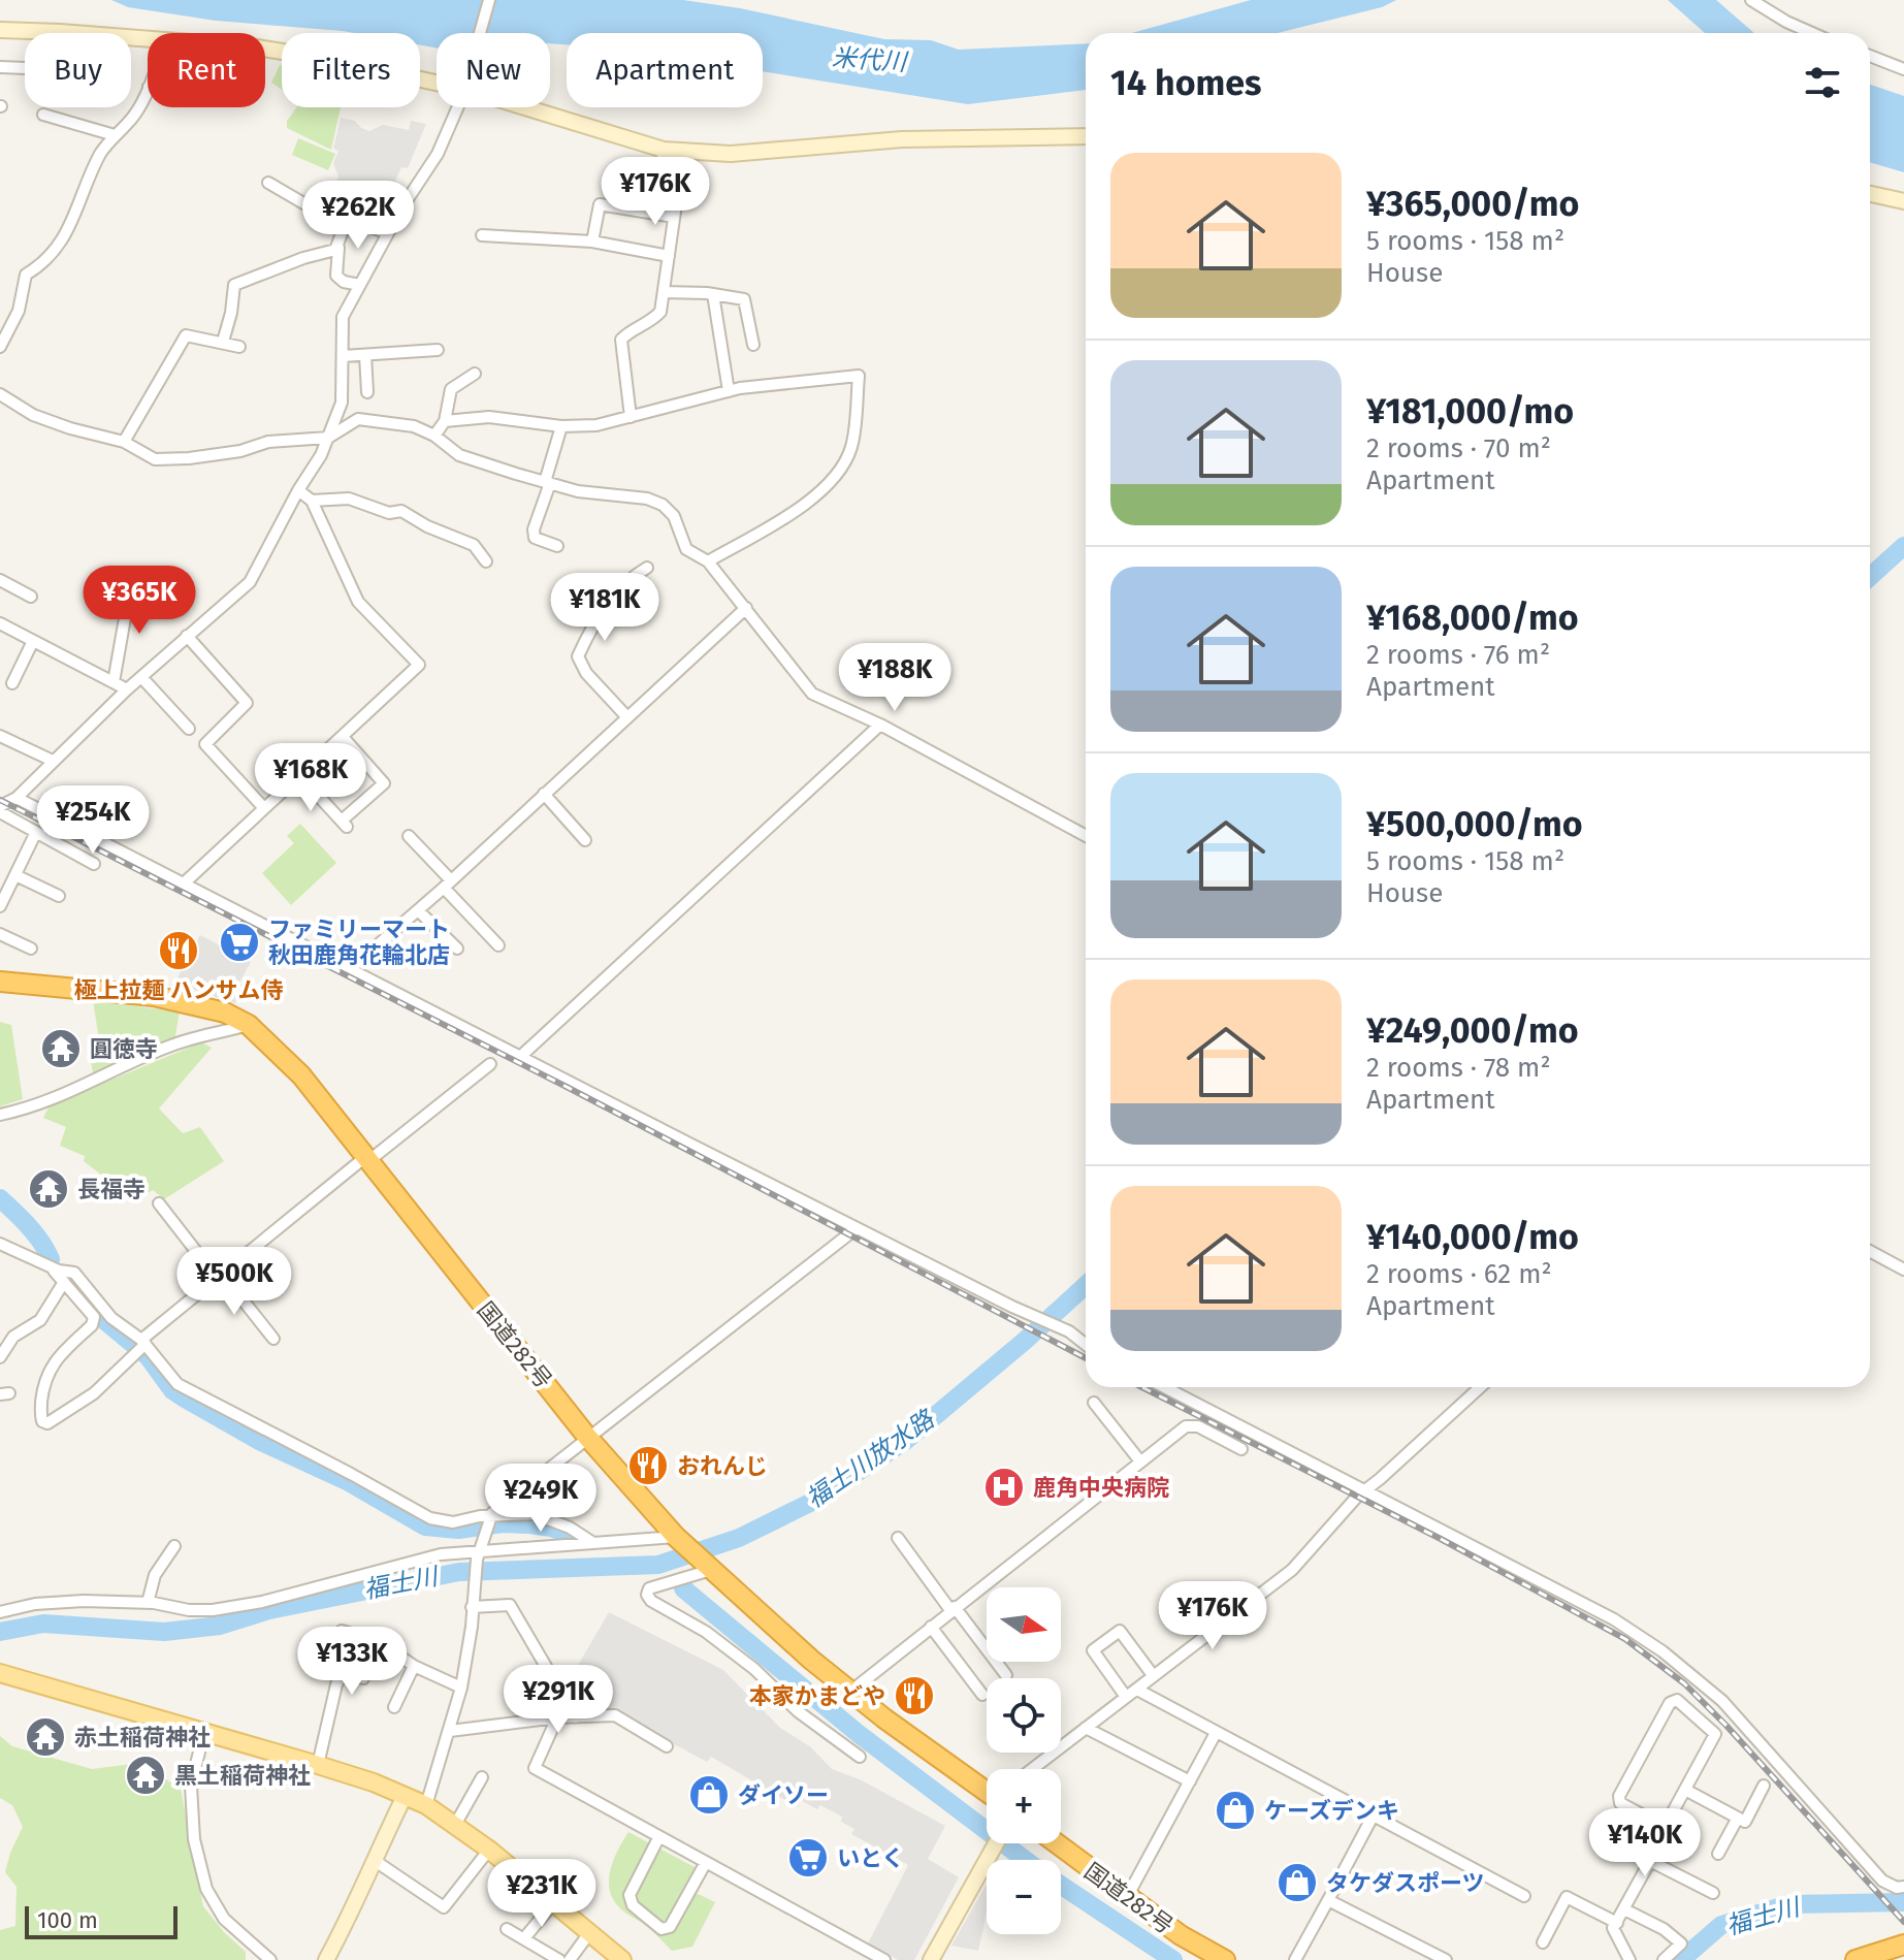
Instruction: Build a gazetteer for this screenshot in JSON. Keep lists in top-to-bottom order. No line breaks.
{"streets":{"highway":["国道282号"]},"water":["米代川","福士川放水路","福士川"],"places":{"supermarket":["ファミリーマート 秋田鹿角花輪北店","いとく"],"restaurant":["極上拉麺 ハンサム侍","おれんじ","本家かまどや"],"temple":["圓徳寺","長福寺","赤土稲荷神社","黒土稲荷神社"],"hospital":["鹿角中央病院"],"shop":["ダイソー","ケーズデンキ","タケダスポーツ"]},"scale_bar":"100 m","north":"right","page":{"chip":["Buy","Rent","Filters","New","Apartment"],"heading":"14 homes","list":[{"name":"¥365,000/mo","note":"5 rooms · 158 m² · House"},{"name":"¥181,000/mo","note":"2 rooms · 70 m² · Apartment"},{"name":"¥168,000/mo","note":"2 rooms · 76 m² · Apartment"},{"name":"¥500,000/mo","note":"5 rooms · 158 m² · House"},{"name":"¥249,000/mo","note":"2 rooms · 78 m² · Apartment"},{"name":"¥140,000/mo","note":"2 rooms · 62 m² · Apartment"}],"price":["¥176K","¥262K","¥365K","¥181K","¥188K","¥168K","¥254K","¥500K","¥249K","¥176K","¥133K","¥291K","¥140K","¥231K"],"map_buttons":["+","−"],"scale":"100 m"}}
